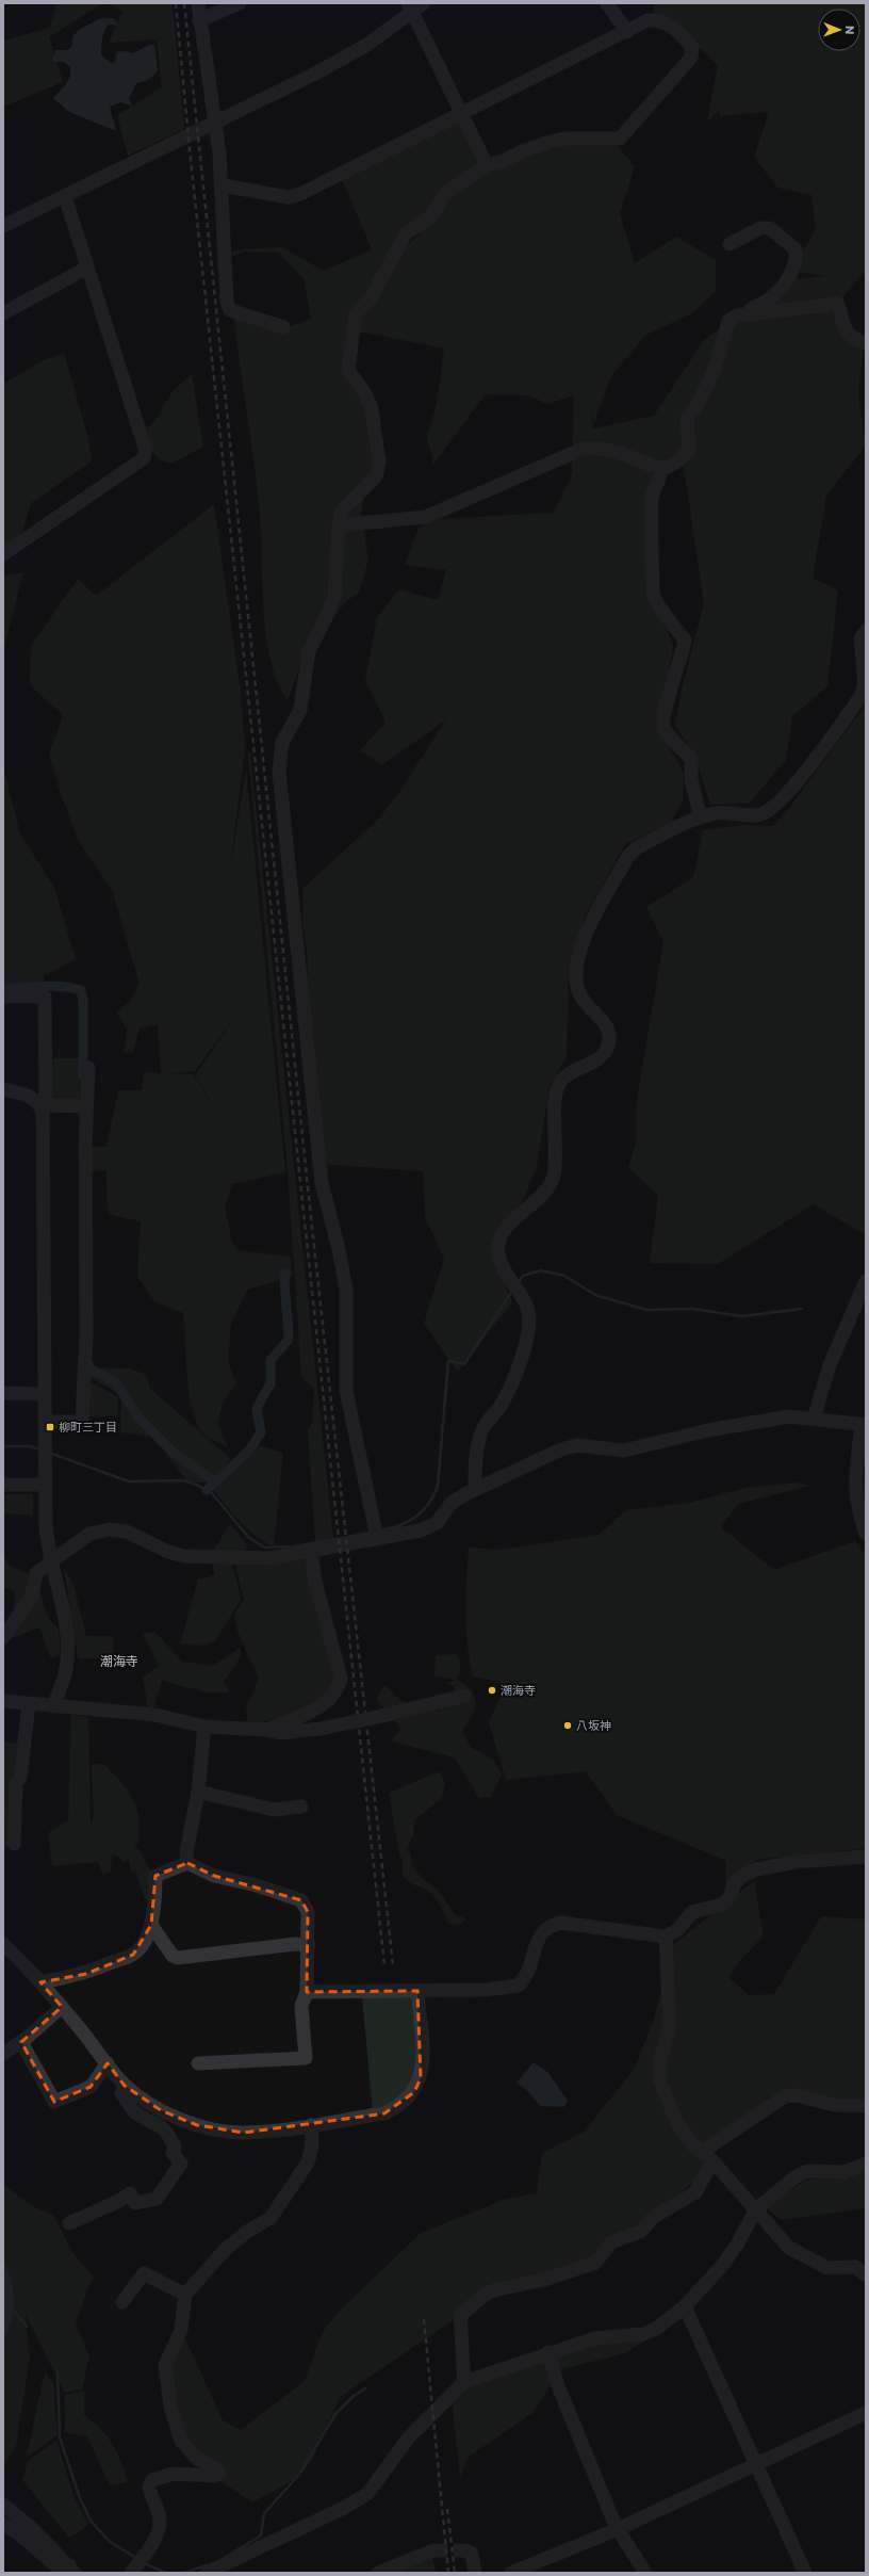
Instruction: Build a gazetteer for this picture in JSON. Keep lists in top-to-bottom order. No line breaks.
{"districts":["潮海寺"],"places":{"transit":["柳町三丁目"],"other":["潮海寺","八坂神"]},"north":"right"}
